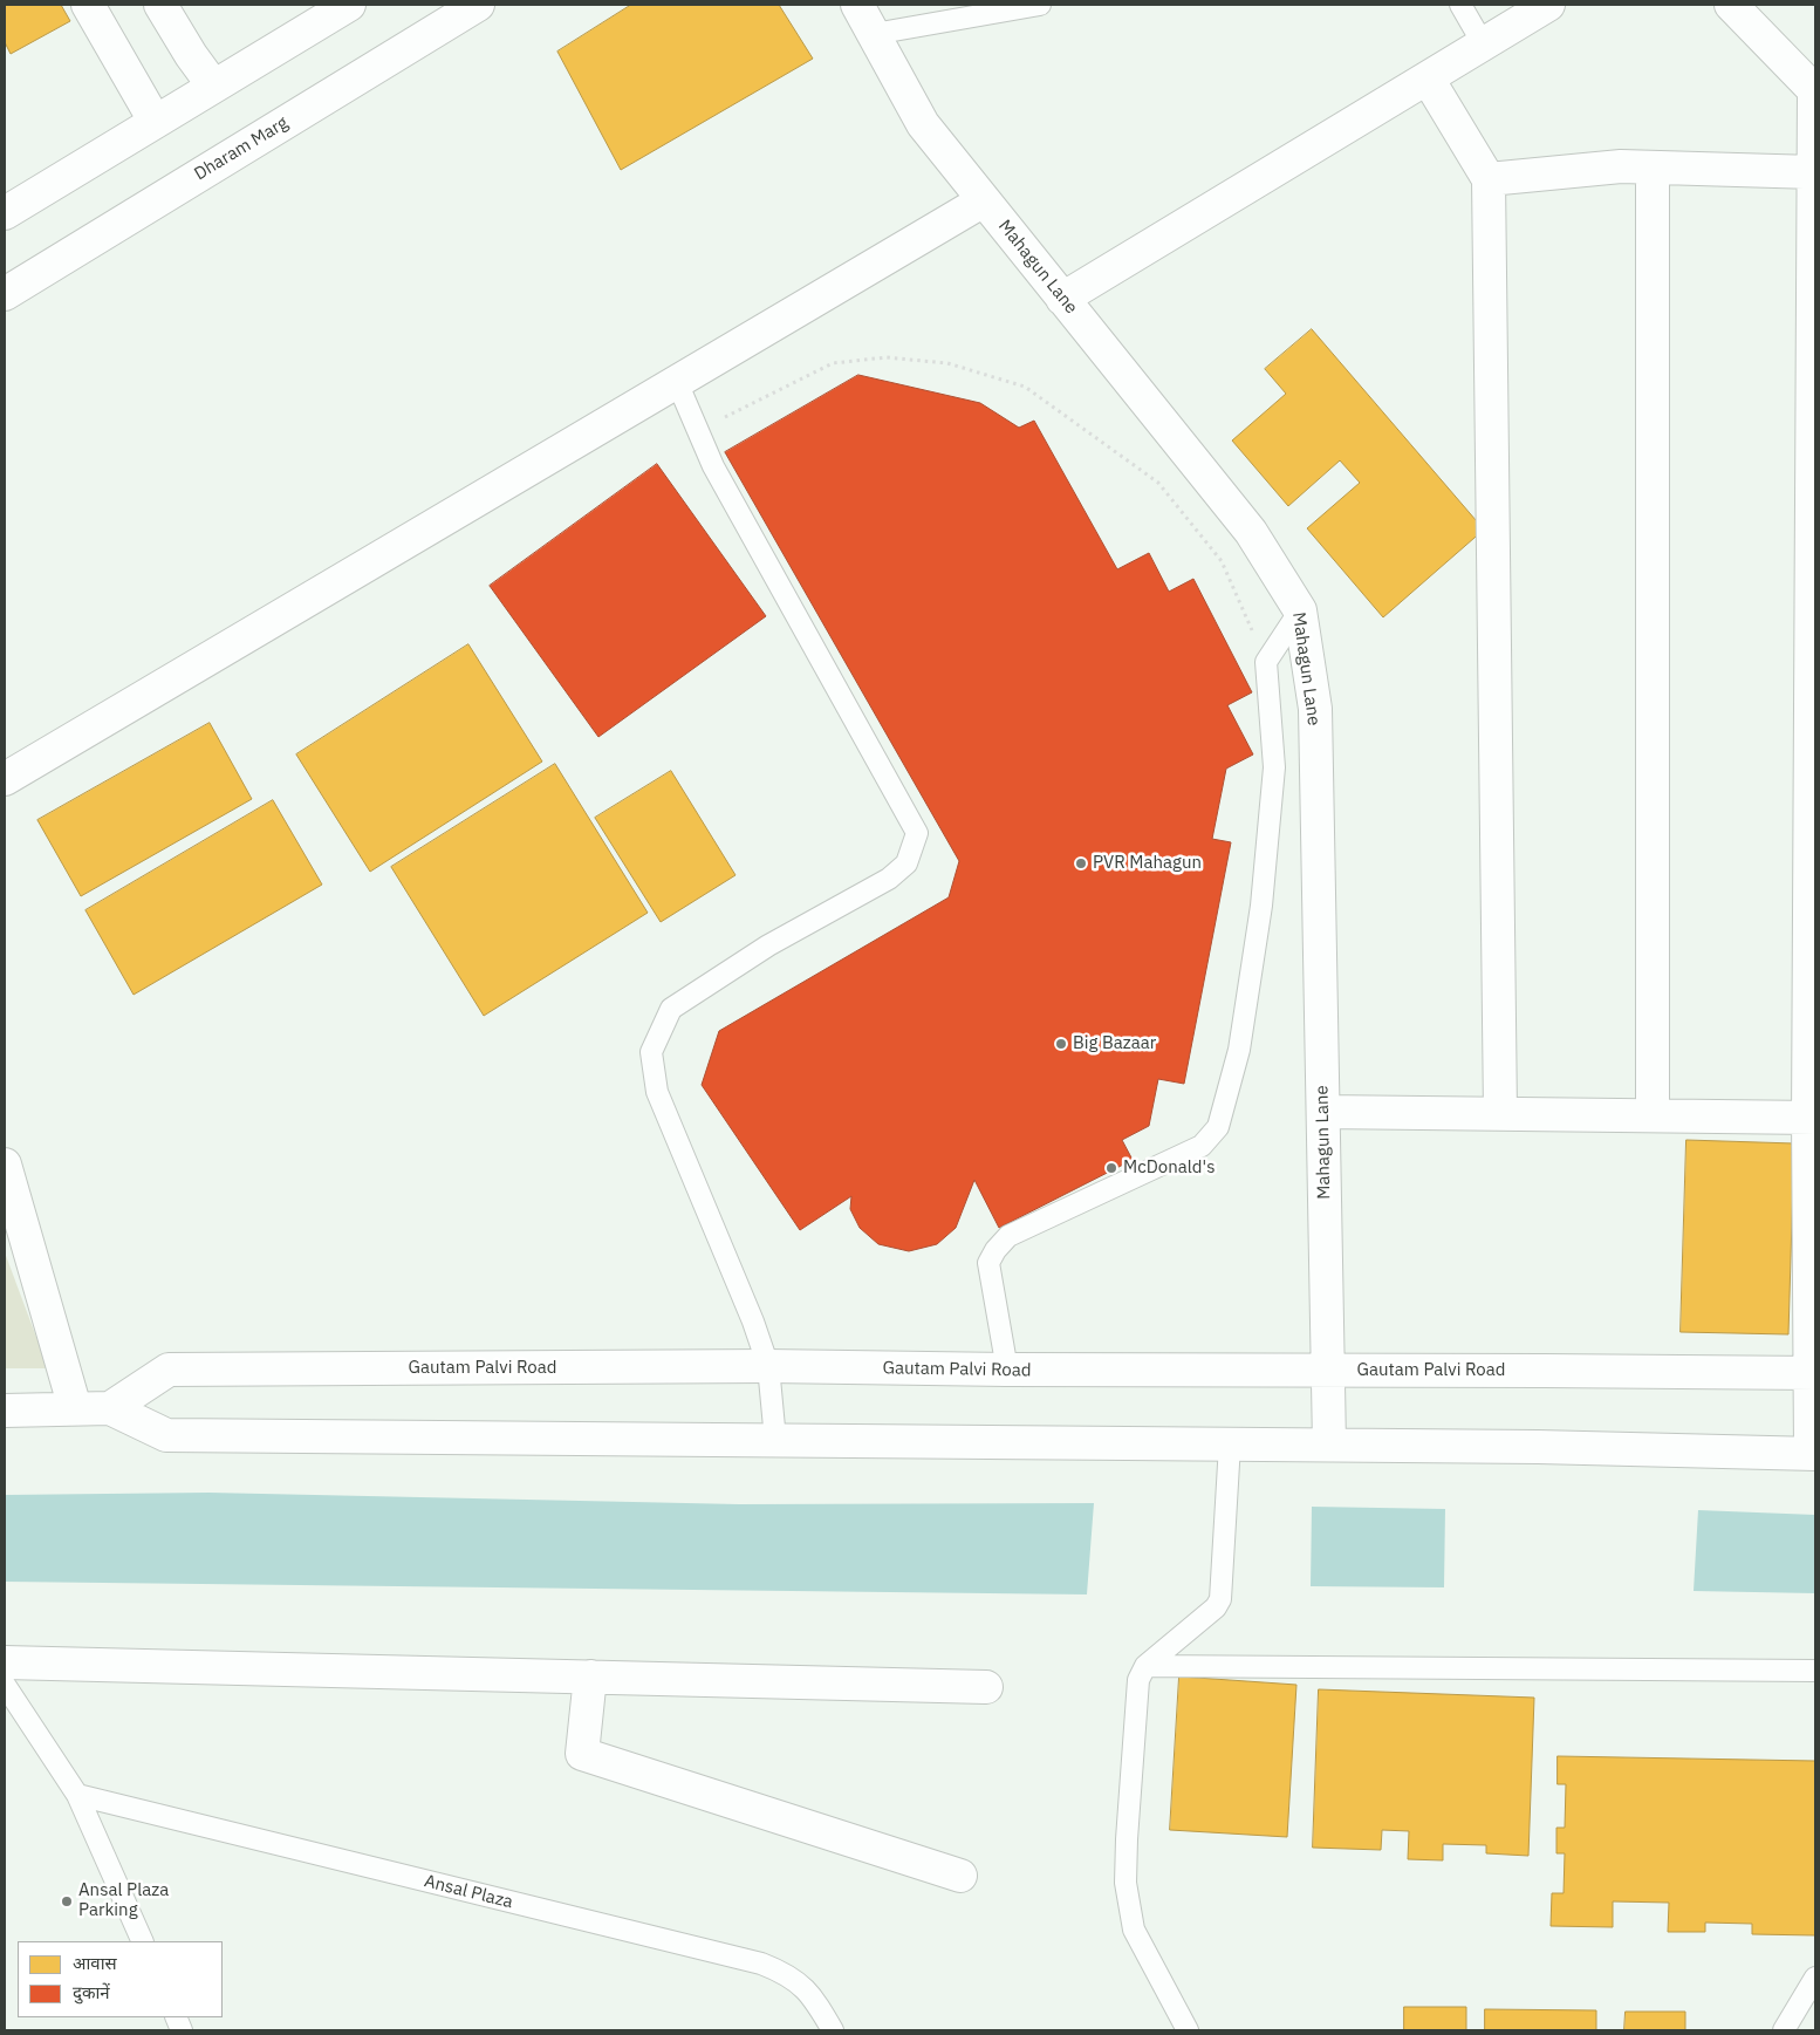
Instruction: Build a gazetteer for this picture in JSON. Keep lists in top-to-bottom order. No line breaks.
{"streets":{"street":["Dharam Marg","Mahagun Lane","Gautam Palvi Road"],"lane":["Ansal Plaza"]},"crossings":[["Mahagun Lane","Gautam Palvi Road"]],"places":["PVR Mahagun","Big Bazaar","McDonald's","Ansal Plaza Parking"],"legend":["आवास","दुकानें"]}
